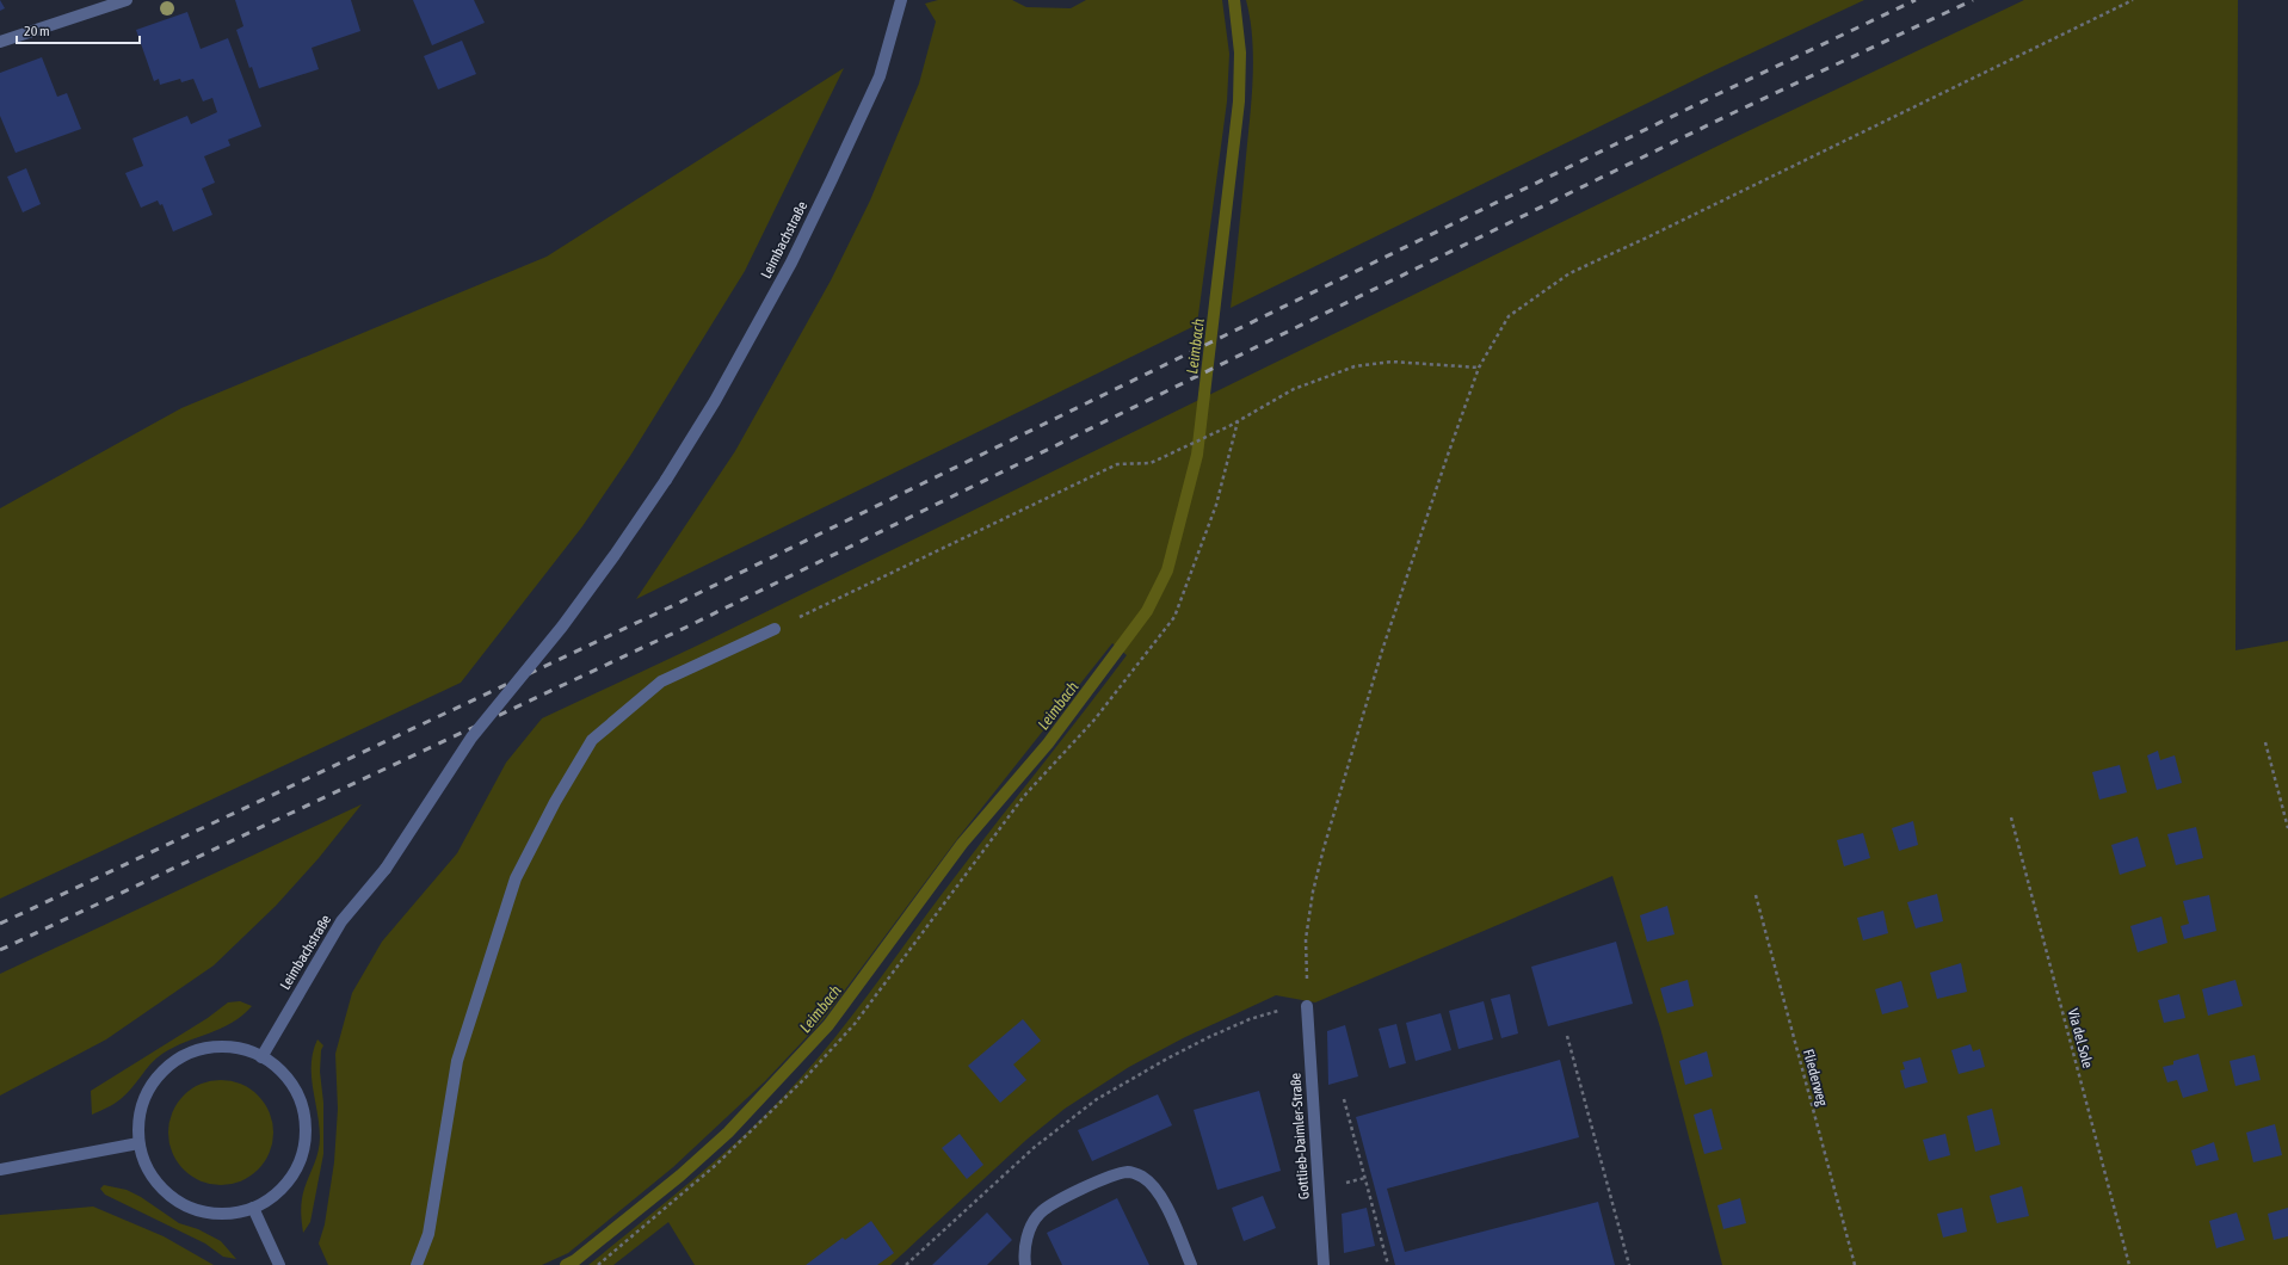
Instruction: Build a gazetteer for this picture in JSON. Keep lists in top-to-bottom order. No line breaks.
{"streets":{"street":["Leimbachstraße","Gottlieb-Daimler-Straße"],"path":["Via del Sole","Fliederweg"]},"water":["Leimbach"],"scale_bar":"20 m"}
